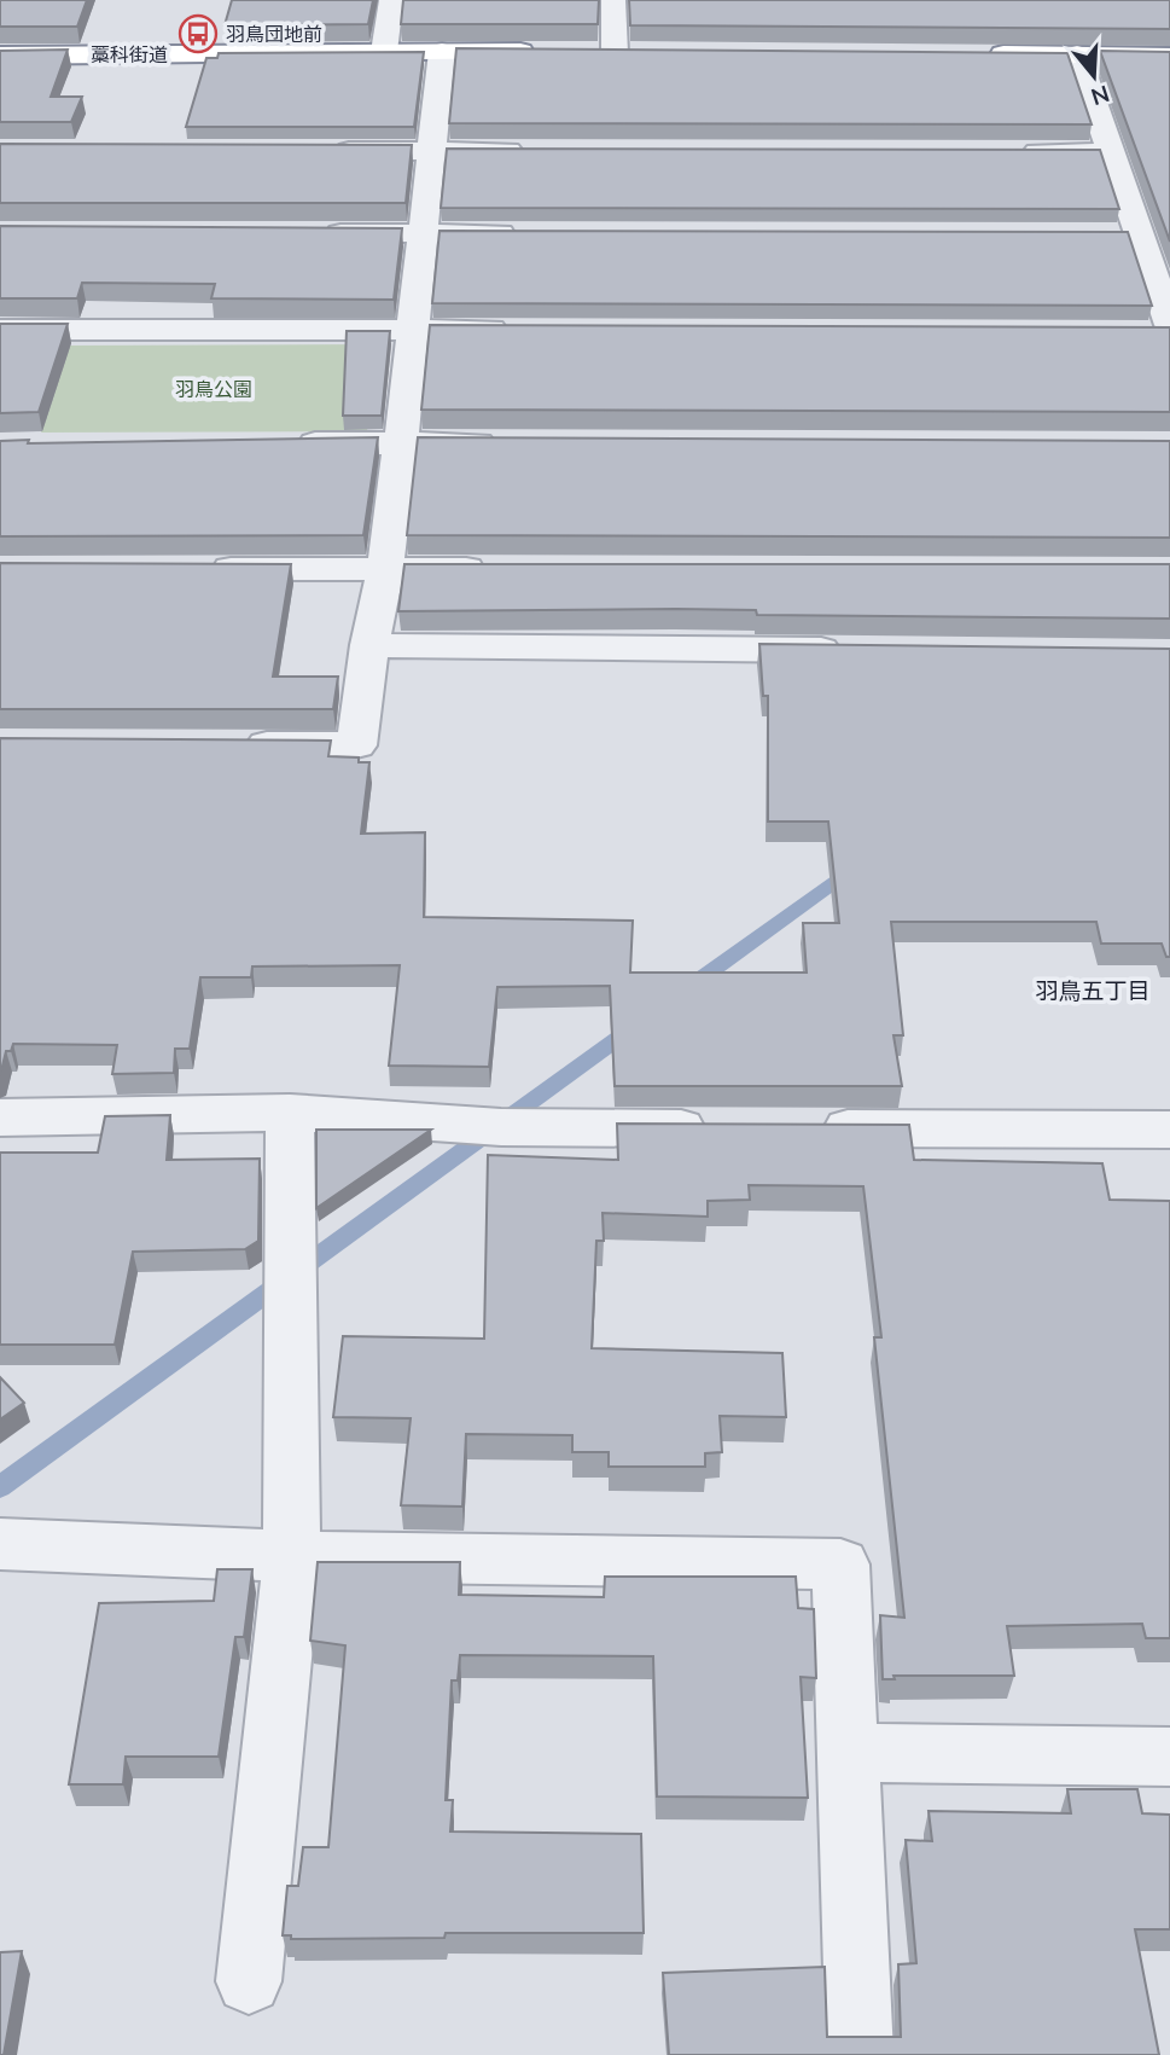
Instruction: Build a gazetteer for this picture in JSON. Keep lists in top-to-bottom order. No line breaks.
{"streets":{"highway":["藁科街道"]},"districts":["羽鳥五丁目"],"parks":["羽鳥公園"],"places":{"bus stop":["羽鳥団地前"]},"north":"bottom"}
